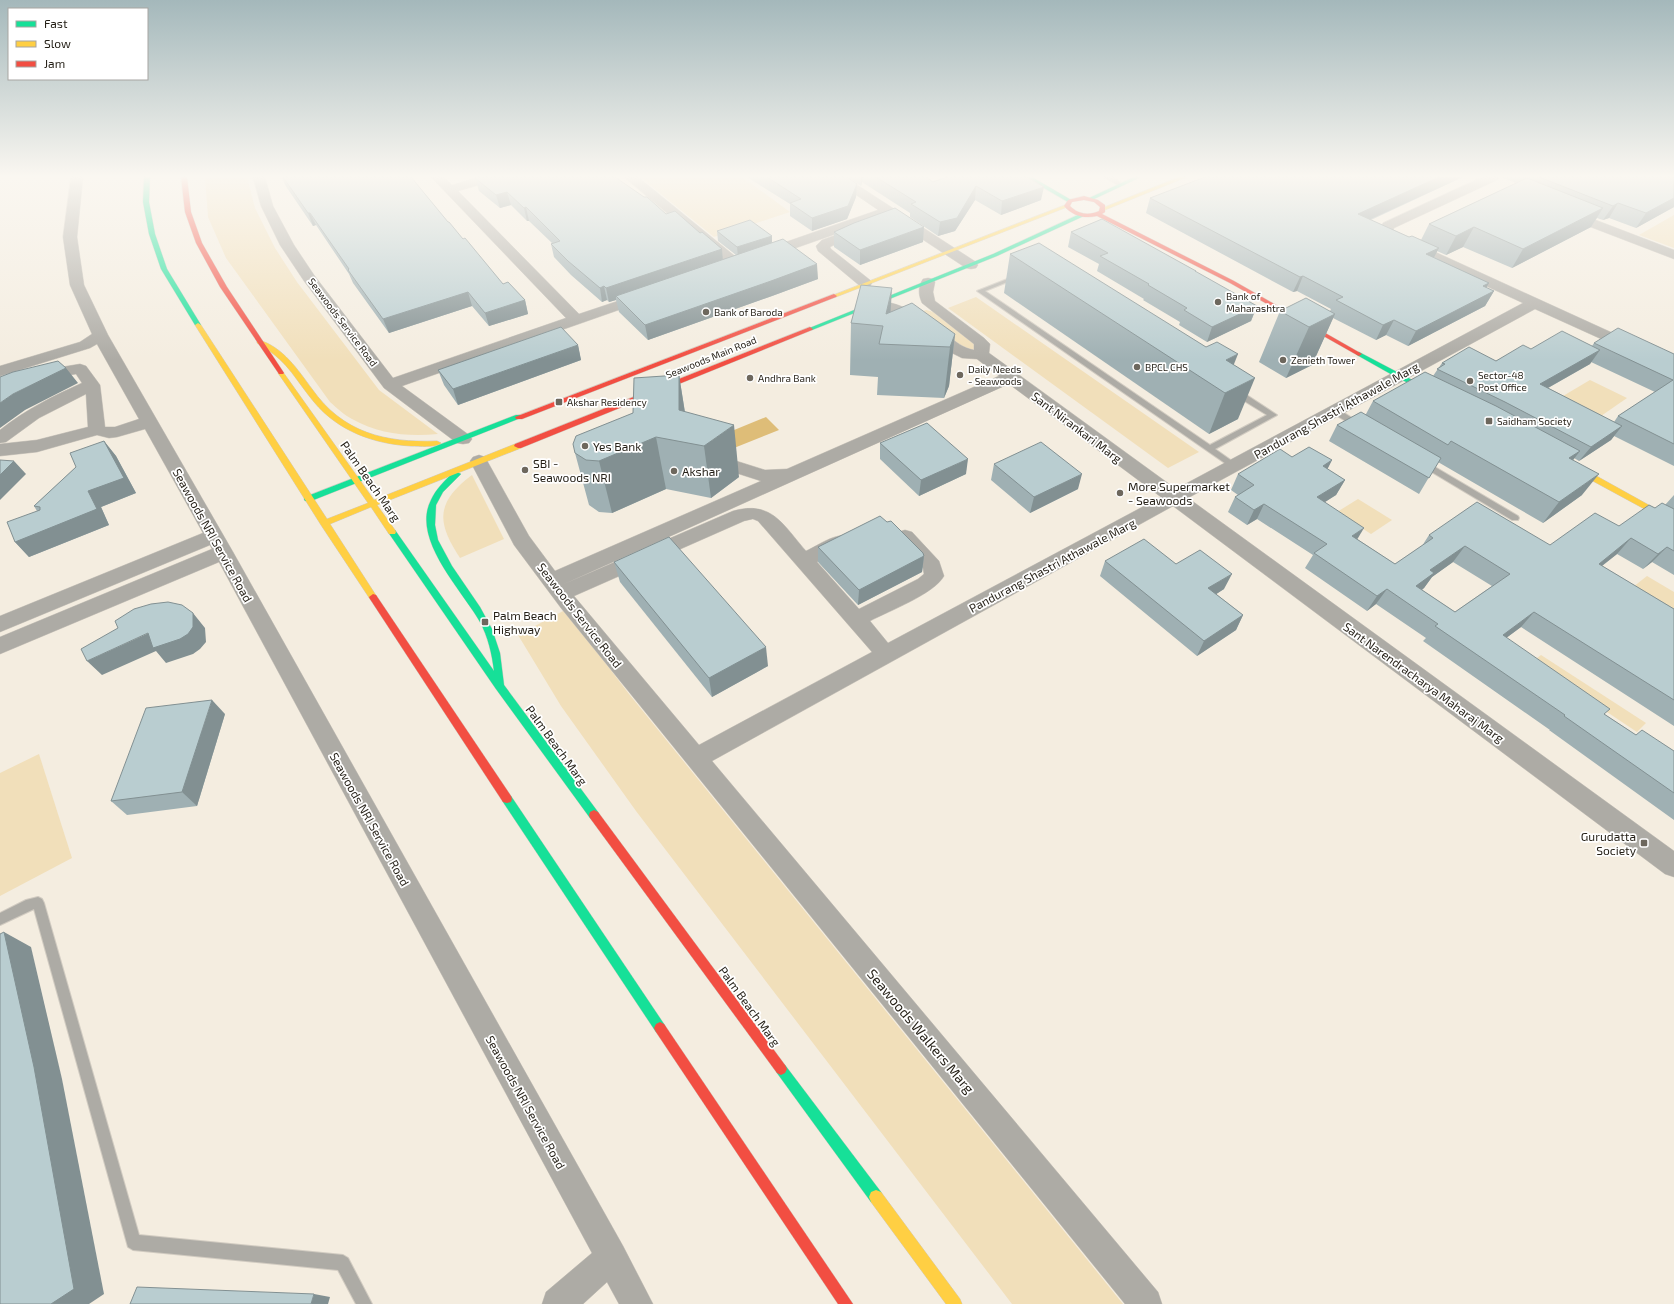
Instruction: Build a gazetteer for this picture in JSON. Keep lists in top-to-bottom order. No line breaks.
{"streets":{"main road":["Seawoods Main Road","Palm Beach Marg"],"street":["Seawoods Service Road","Pandurang Shastri Athawale Marg","Sant Nirankari Marg","Seawoods NRI Service Road","Sant Narendracharya Maharaj Marg","Seawoods Walkers Marg"]},"crossings":[["Seawoods Service Road","Seawoods Main Road"],["Seawoods Service Road","Pandurang Shastri Athawale Marg"],["Seawoods Service Road","Seawoods Walkers Marg"],["Seawoods Main Road","Palm Beach Marg"],["Pandurang Shastri Athawale Marg","Sant Nirankari Marg"],["Pandurang Shastri Athawale Marg","Sant Narendracharya Maharaj Marg"],["Pandurang Shastri Athawale Marg","Seawoods Walkers Marg"],["Sant Nirankari Marg","Sant Narendracharya Maharaj Marg"]],"places":{"other":["Bank of Maharashtra","Bank of Baroda","Zenieth Tower","BPCL CHS","Daily Needs - Seawoods","Andhra Bank","Sector-48 Post Office","Yes Bank","SBI - Seawoods NRI","Akshar","More Supermarket - Seawoods"],"transit":["Akshar Residency","Saidham Society","Palm Beach Highway","Gurudatta Society"]},"legend":["Fast","Slow","Jam"]}
